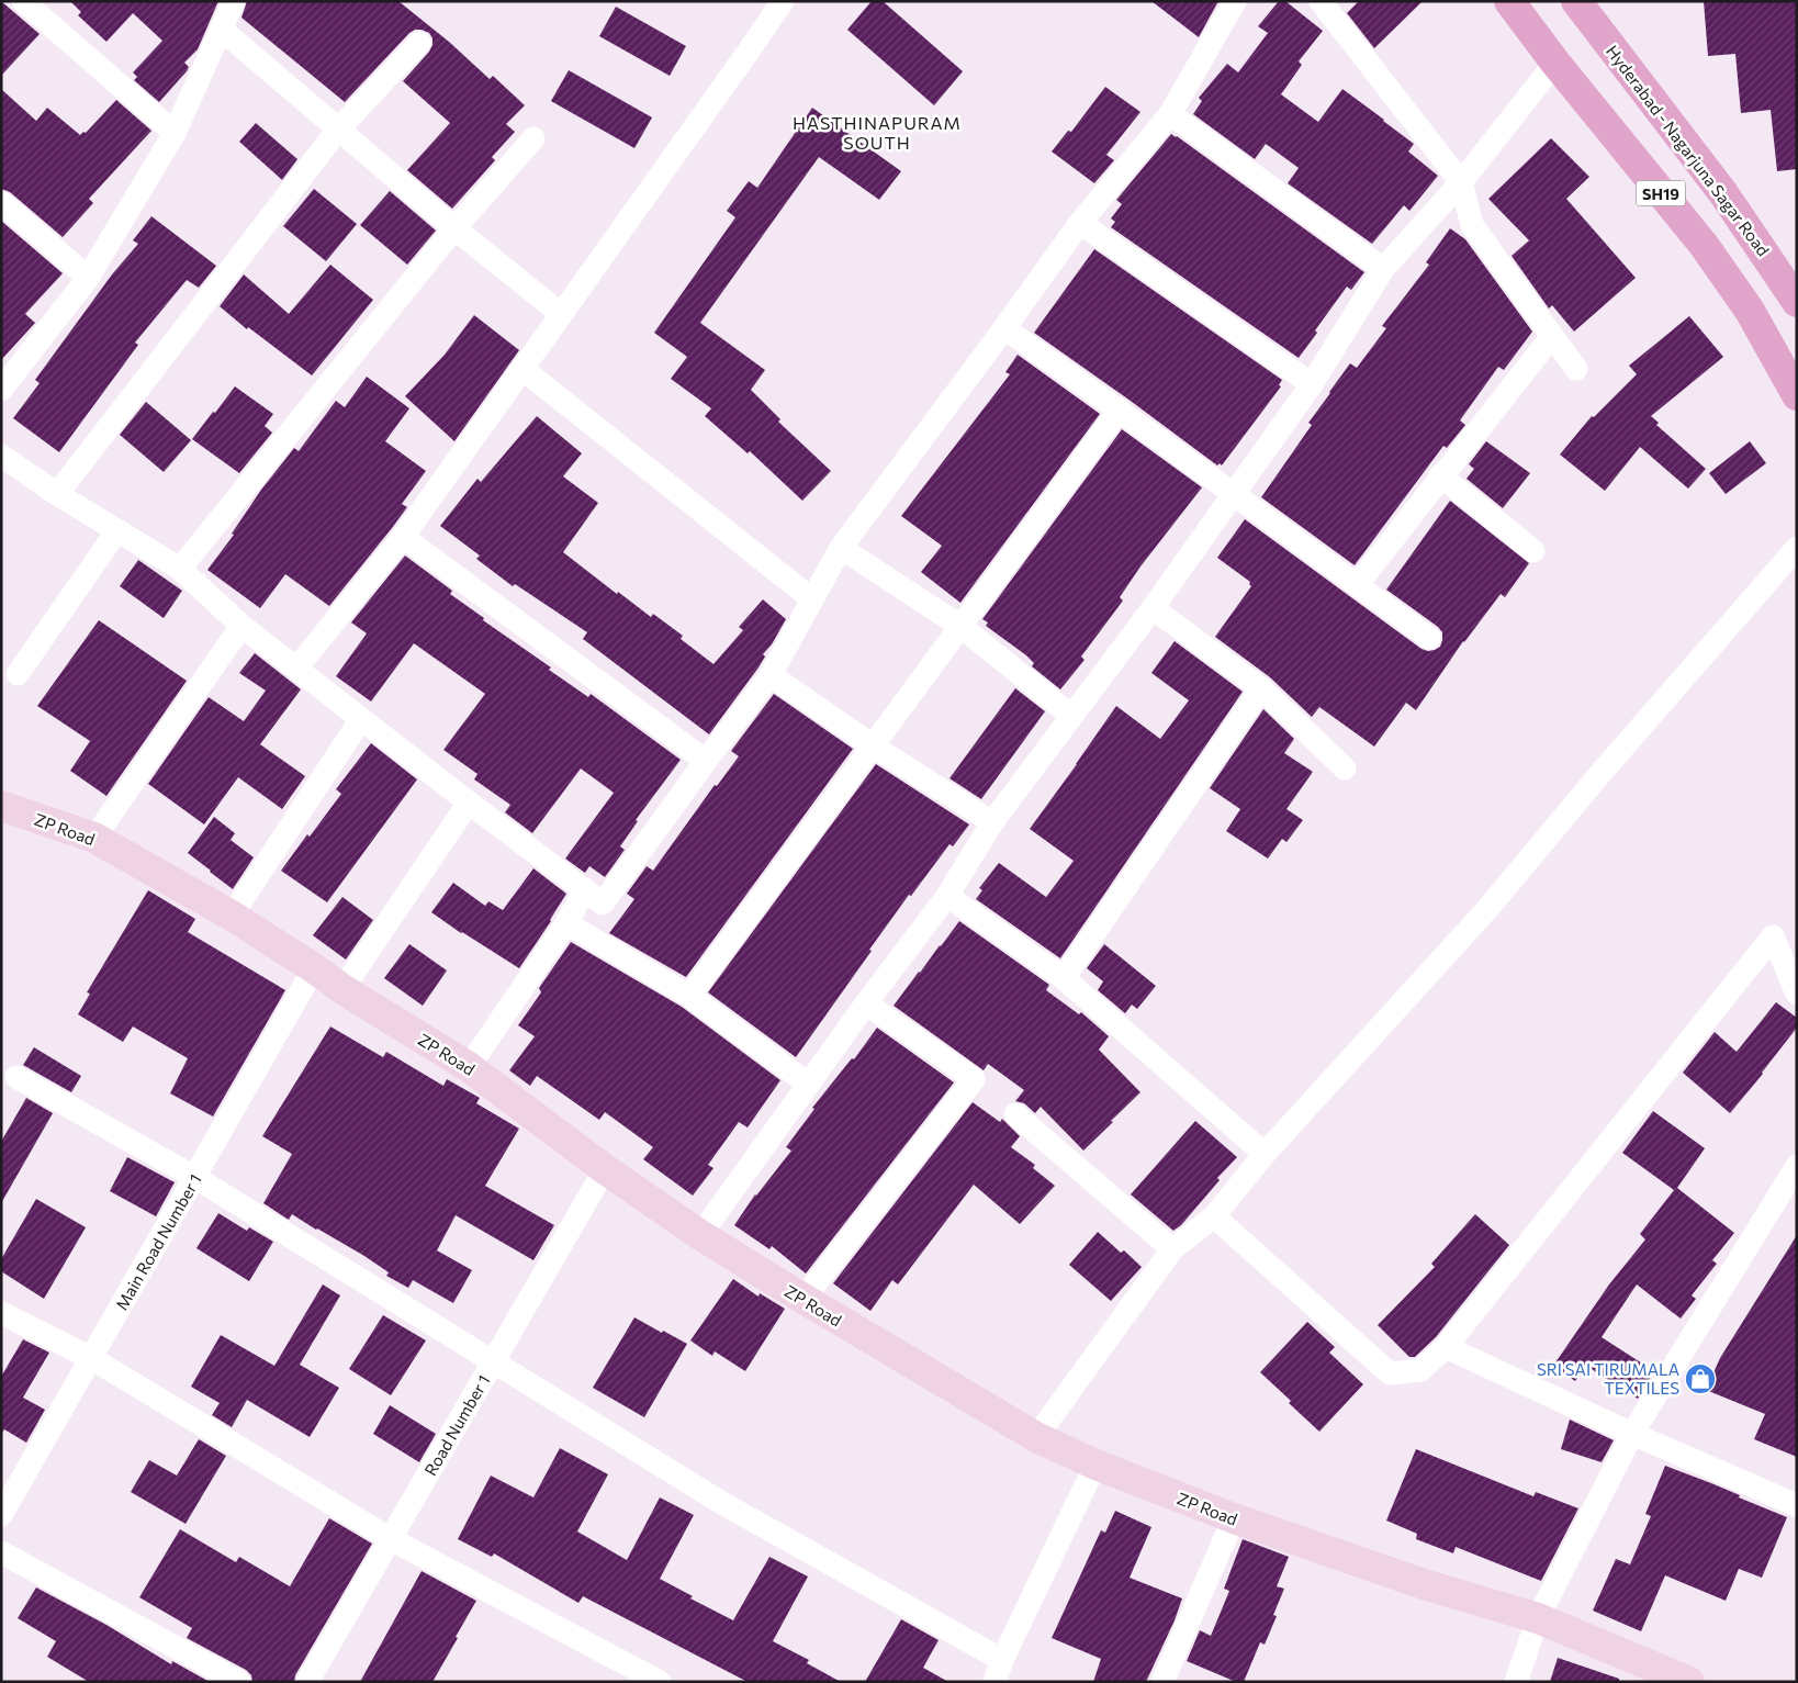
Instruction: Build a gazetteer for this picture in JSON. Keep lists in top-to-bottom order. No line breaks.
{"streets":{"main road":["Hyderabad - Nagarjuna Sagar Road","SH19"],"street":["ZP Road","Main Road Number 1","Road Number 1"]},"crossings":[["ZP Road","Main Road Number 1"],["ZP Road","Road Number 1"]],"districts":["HASTHINAPURAM SOUTH"],"places":{"shop":["SRI SAI TIRUMALA TEXTILES"]}}
